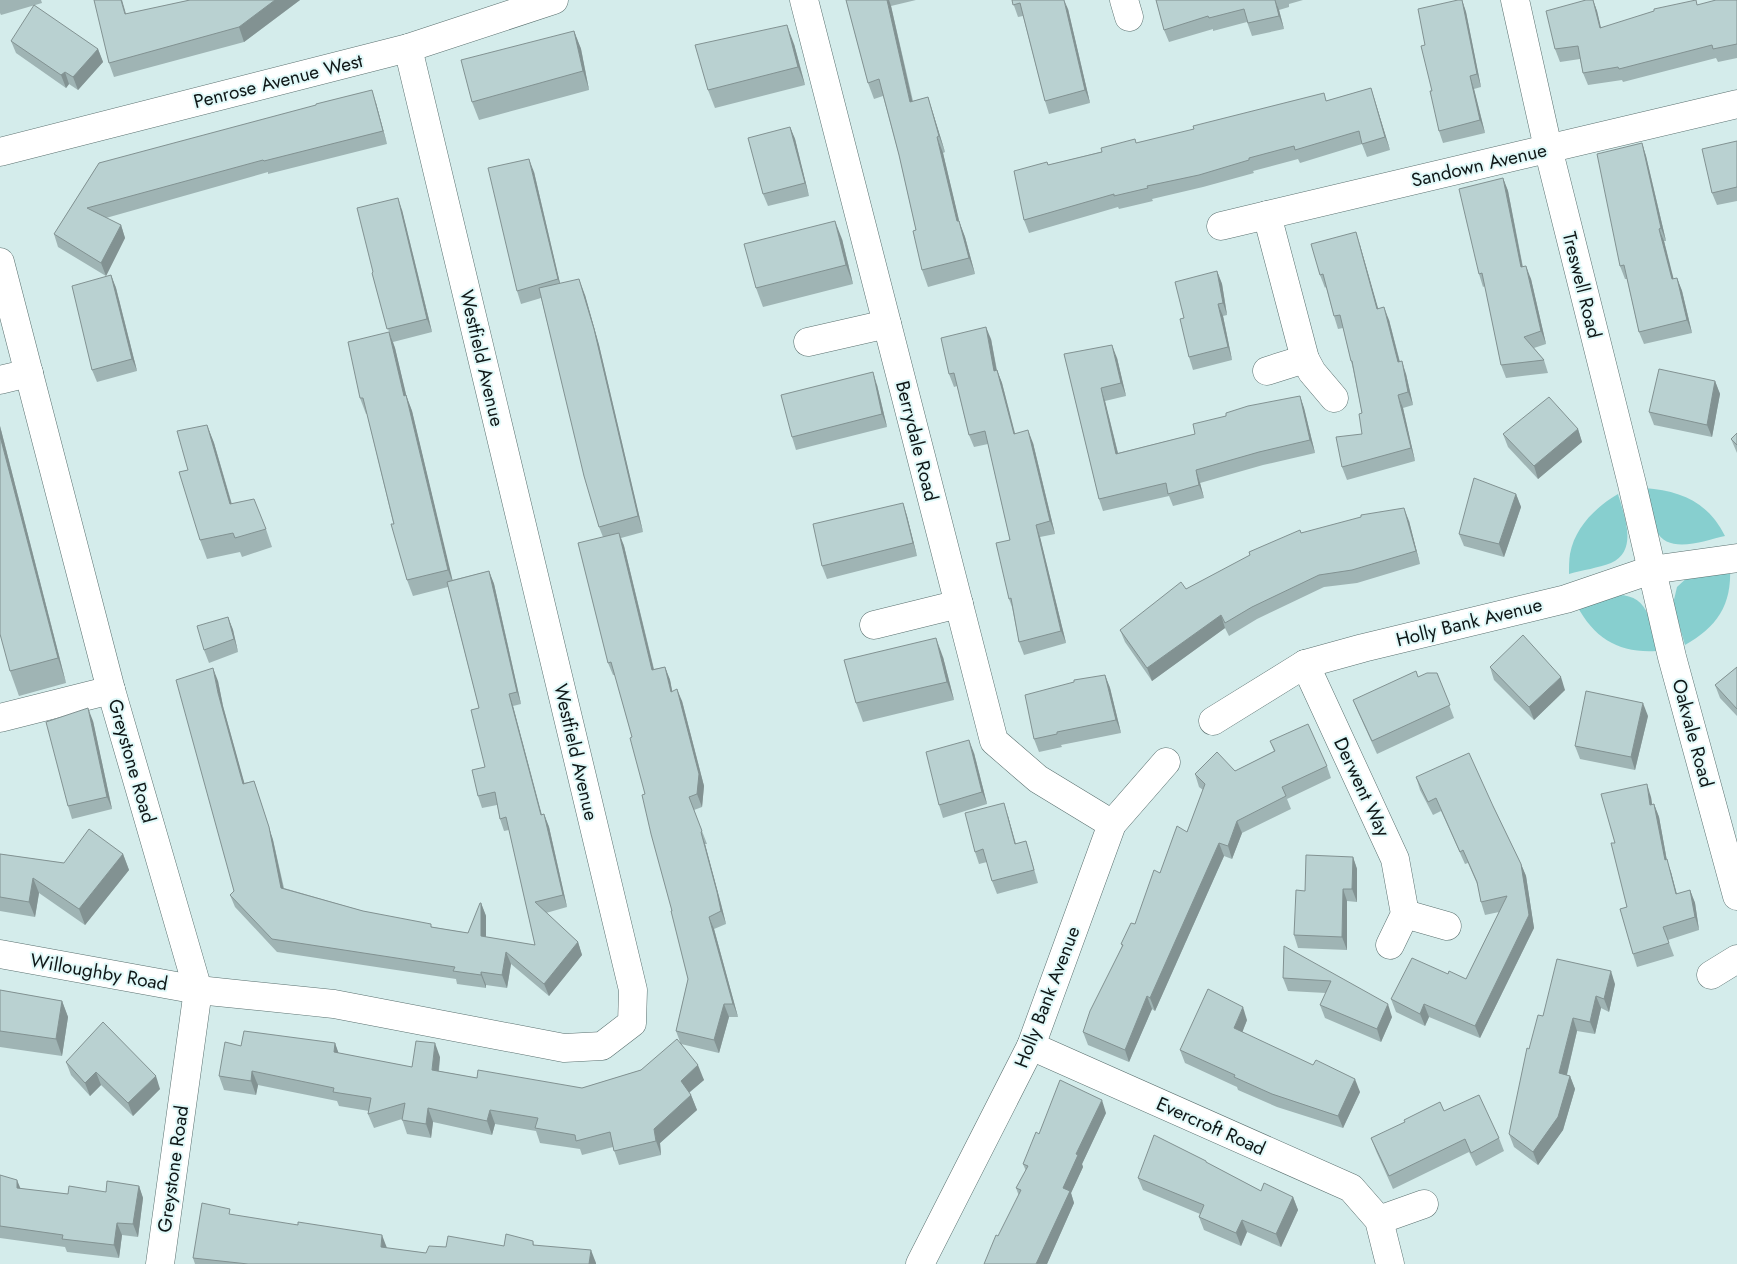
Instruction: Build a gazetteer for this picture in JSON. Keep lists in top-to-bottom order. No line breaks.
{"streets":{"street":["Penrose Avenue West","Sandown Avenue","Treswell Road","Westfield Avenue","Berrydale Road","Holly Bank Avenue","Oakvale Road","Greystone Road","Derwent Way","Willoughby Road","Evercroft Road"]},"crossings":[["Penrose Avenue West","Westfield Avenue"],["Sandown Avenue","Treswell Road"],["Treswell Road","Holly Bank Avenue"],["Treswell Road","Oakvale Road"],["Westfield Avenue","Greystone Road"],["Westfield Avenue","Willoughby Road"],["Berrydale Road","Holly Bank Avenue"],["Holly Bank Avenue","Oakvale Road"],["Holly Bank Avenue","Derwent Way"],["Holly Bank Avenue","Evercroft Road"],["Greystone Road","Willoughby Road"]]}
